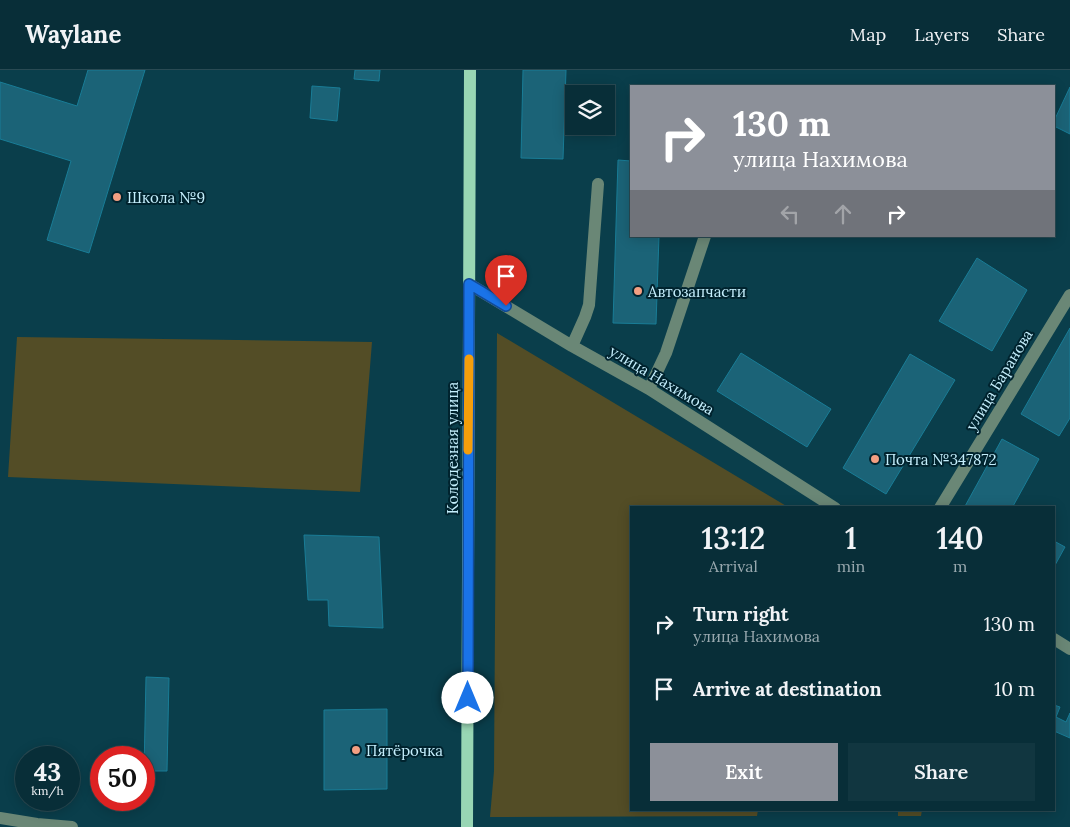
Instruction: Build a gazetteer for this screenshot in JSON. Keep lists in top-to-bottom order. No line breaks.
{"streets":{"main road":["Колодезная улица"],"street":["улица Нахимова","улица Баранова"]},"crossings":[["улица Нахимова","Колодезная улица"]],"places":["Школа №9","Автозапчасти","Почта №347872","Пятёрочка"],"page":{"header":"Waylane","nav":["Map","Layers","Share"],"turn":["130 m","улица Нахимова"],"eta":["13:12","Arrival","1","min","140","m"],"list":[{"name":"Turn right","note":"улица Нахимова","value":"130 m"},{"name":"Arrive at destination","value":"10 m"}],"buttons":["Exit","Share"],"speed":"43 km/h","limit":"50"}}
